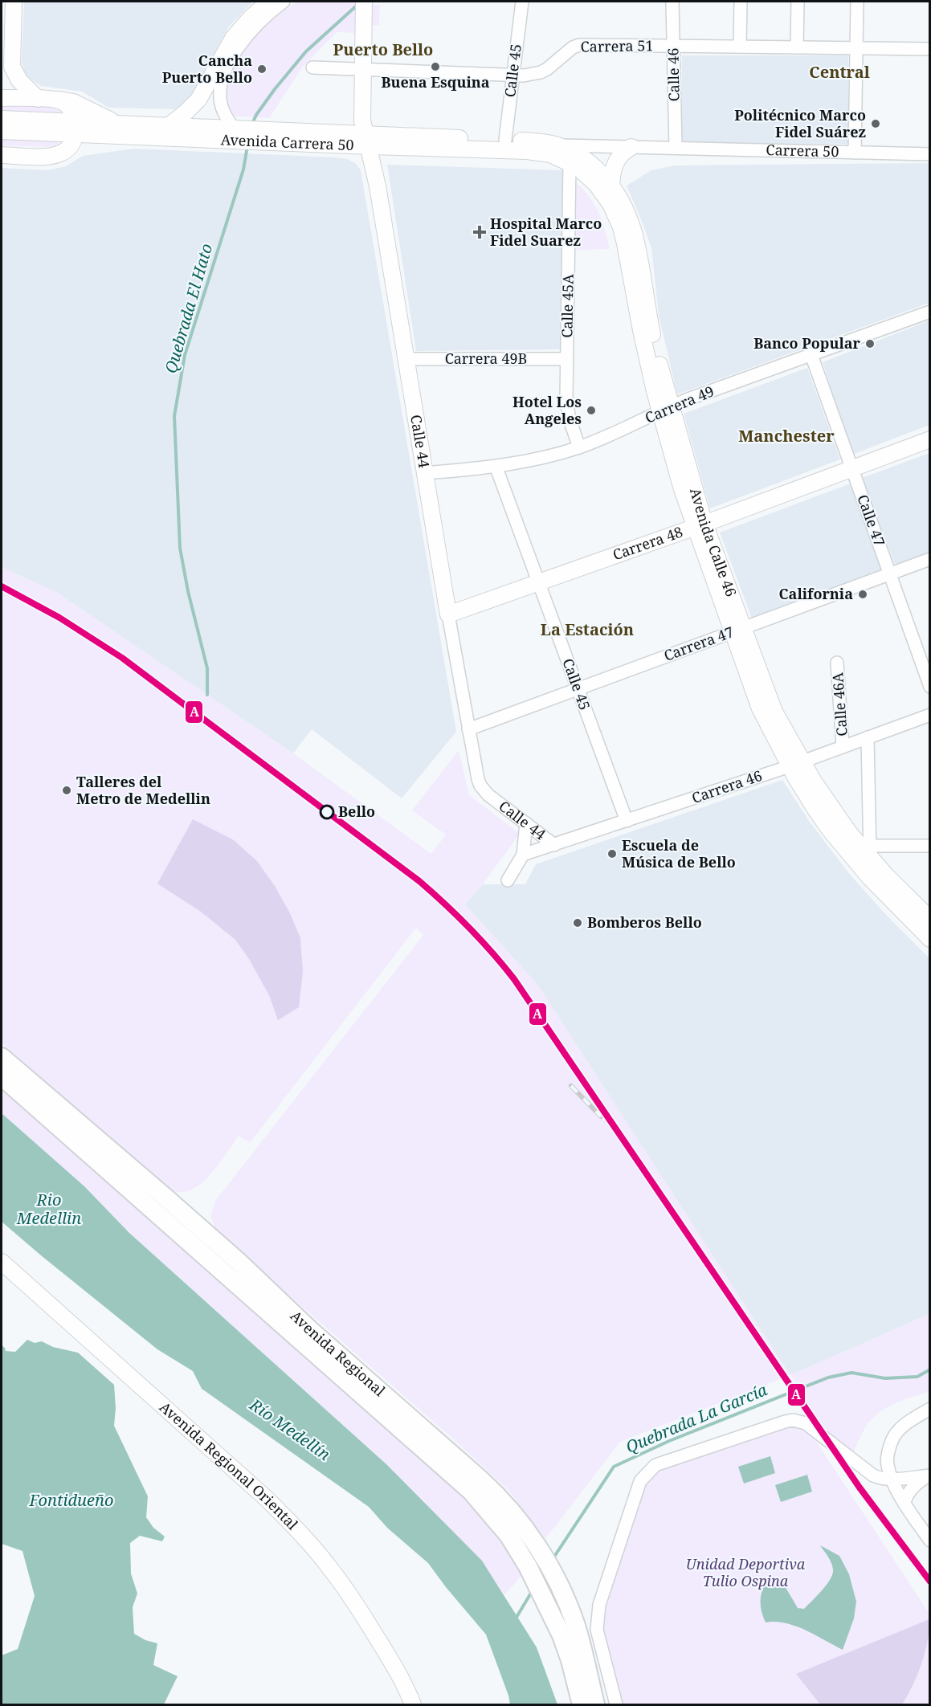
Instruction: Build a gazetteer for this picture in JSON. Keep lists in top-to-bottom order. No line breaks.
{"streets":{"highway":["Avenida Regional"],"main road":["Avenida Carrera 50","Calle 44","Avenida Calle 46","Carrera 48","Avenida Regional Oriental"],"street":["Carrera 51","Calle 45","Calle 46","Carrera 50","Calle 45A","Carrera 49B","Carrera 49","Calle 47","Carrera 47","Calle 46A","Carrera 46"]},"crossings":[["Carrera 51","Calle 45"],["Carrera 51","Calle 46"],["Carrera 51","Calle 44"],["Calle 45","Avenida Carrera 50"],["Calle 45","Carrera 49"],["Calle 45","Carrera 48"],["Calle 45","Carrera 47"],["Calle 45","Carrera 46"],["Calle 46","Carrera 50"],["Avenida Carrera 50","Carrera 50"],["Avenida Carrera 50","Calle 45A"],["Avenida Carrera 50","Calle 44"],["Avenida Carrera 50","Avenida Calle 46"],["Carrera 50","Avenida Calle 46"],["Calle 45A","Carrera 49B"],["Calle 45A","Carrera 49"],["Calle 45A","Avenida Calle 46"],["Carrera 49B","Calle 44"],["Carrera 49","Calle 44"],["Carrera 49","Calle 47"],["Carrera 49","Avenida Calle 46"],["Calle 44","Carrera 48"],["Calle 44","Carrera 47"],["Calle 44","Carrera 46"],["Calle 47","Carrera 48"],["Calle 47","Carrera 47"],["Avenida Calle 46","Carrera 48"],["Avenida Calle 46","Carrera 47"],["Avenida Calle 46","Carrera 46"],["Calle 46A","Carrera 46"]],"districts":["Puerto Bello","Central","Manchester","La Estación"],"water":["Quebrada El Hato","Rio Medellin","Quebrada La García","Río Medellín","Fontidueño"],"parks":["Unidad Deportiva Tulio Ospina"],"places":{"other":["Buena Esquina","Cancha Puerto Bello","Politécnico Marco Fidel Suárez","Banco Popular","Hotel Los Angeles","California","Talleres del Metro de Medellin","Bello","Escuela de Música de Bello","Bomberos Bello"],"health":["Hospital Marco Fidel Suarez"]},"lines":["transit line A"]}
